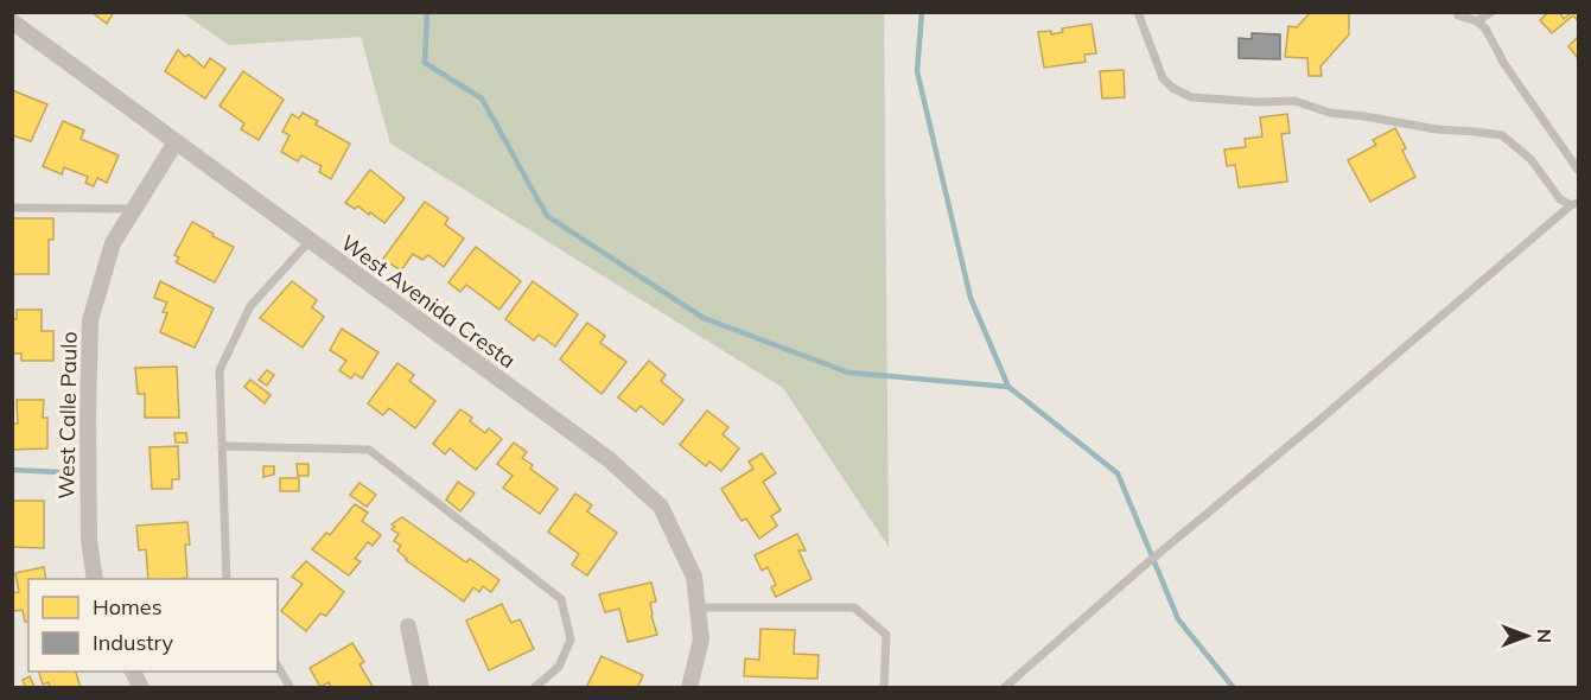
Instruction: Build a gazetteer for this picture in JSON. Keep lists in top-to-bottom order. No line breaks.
{"streets":{"street":["West Avenida Cresta","West Calle Paulo"]},"crossings":[["West Avenida Cresta","West Calle Paulo"]],"legend":["Homes","Industry"],"north":"right"}
